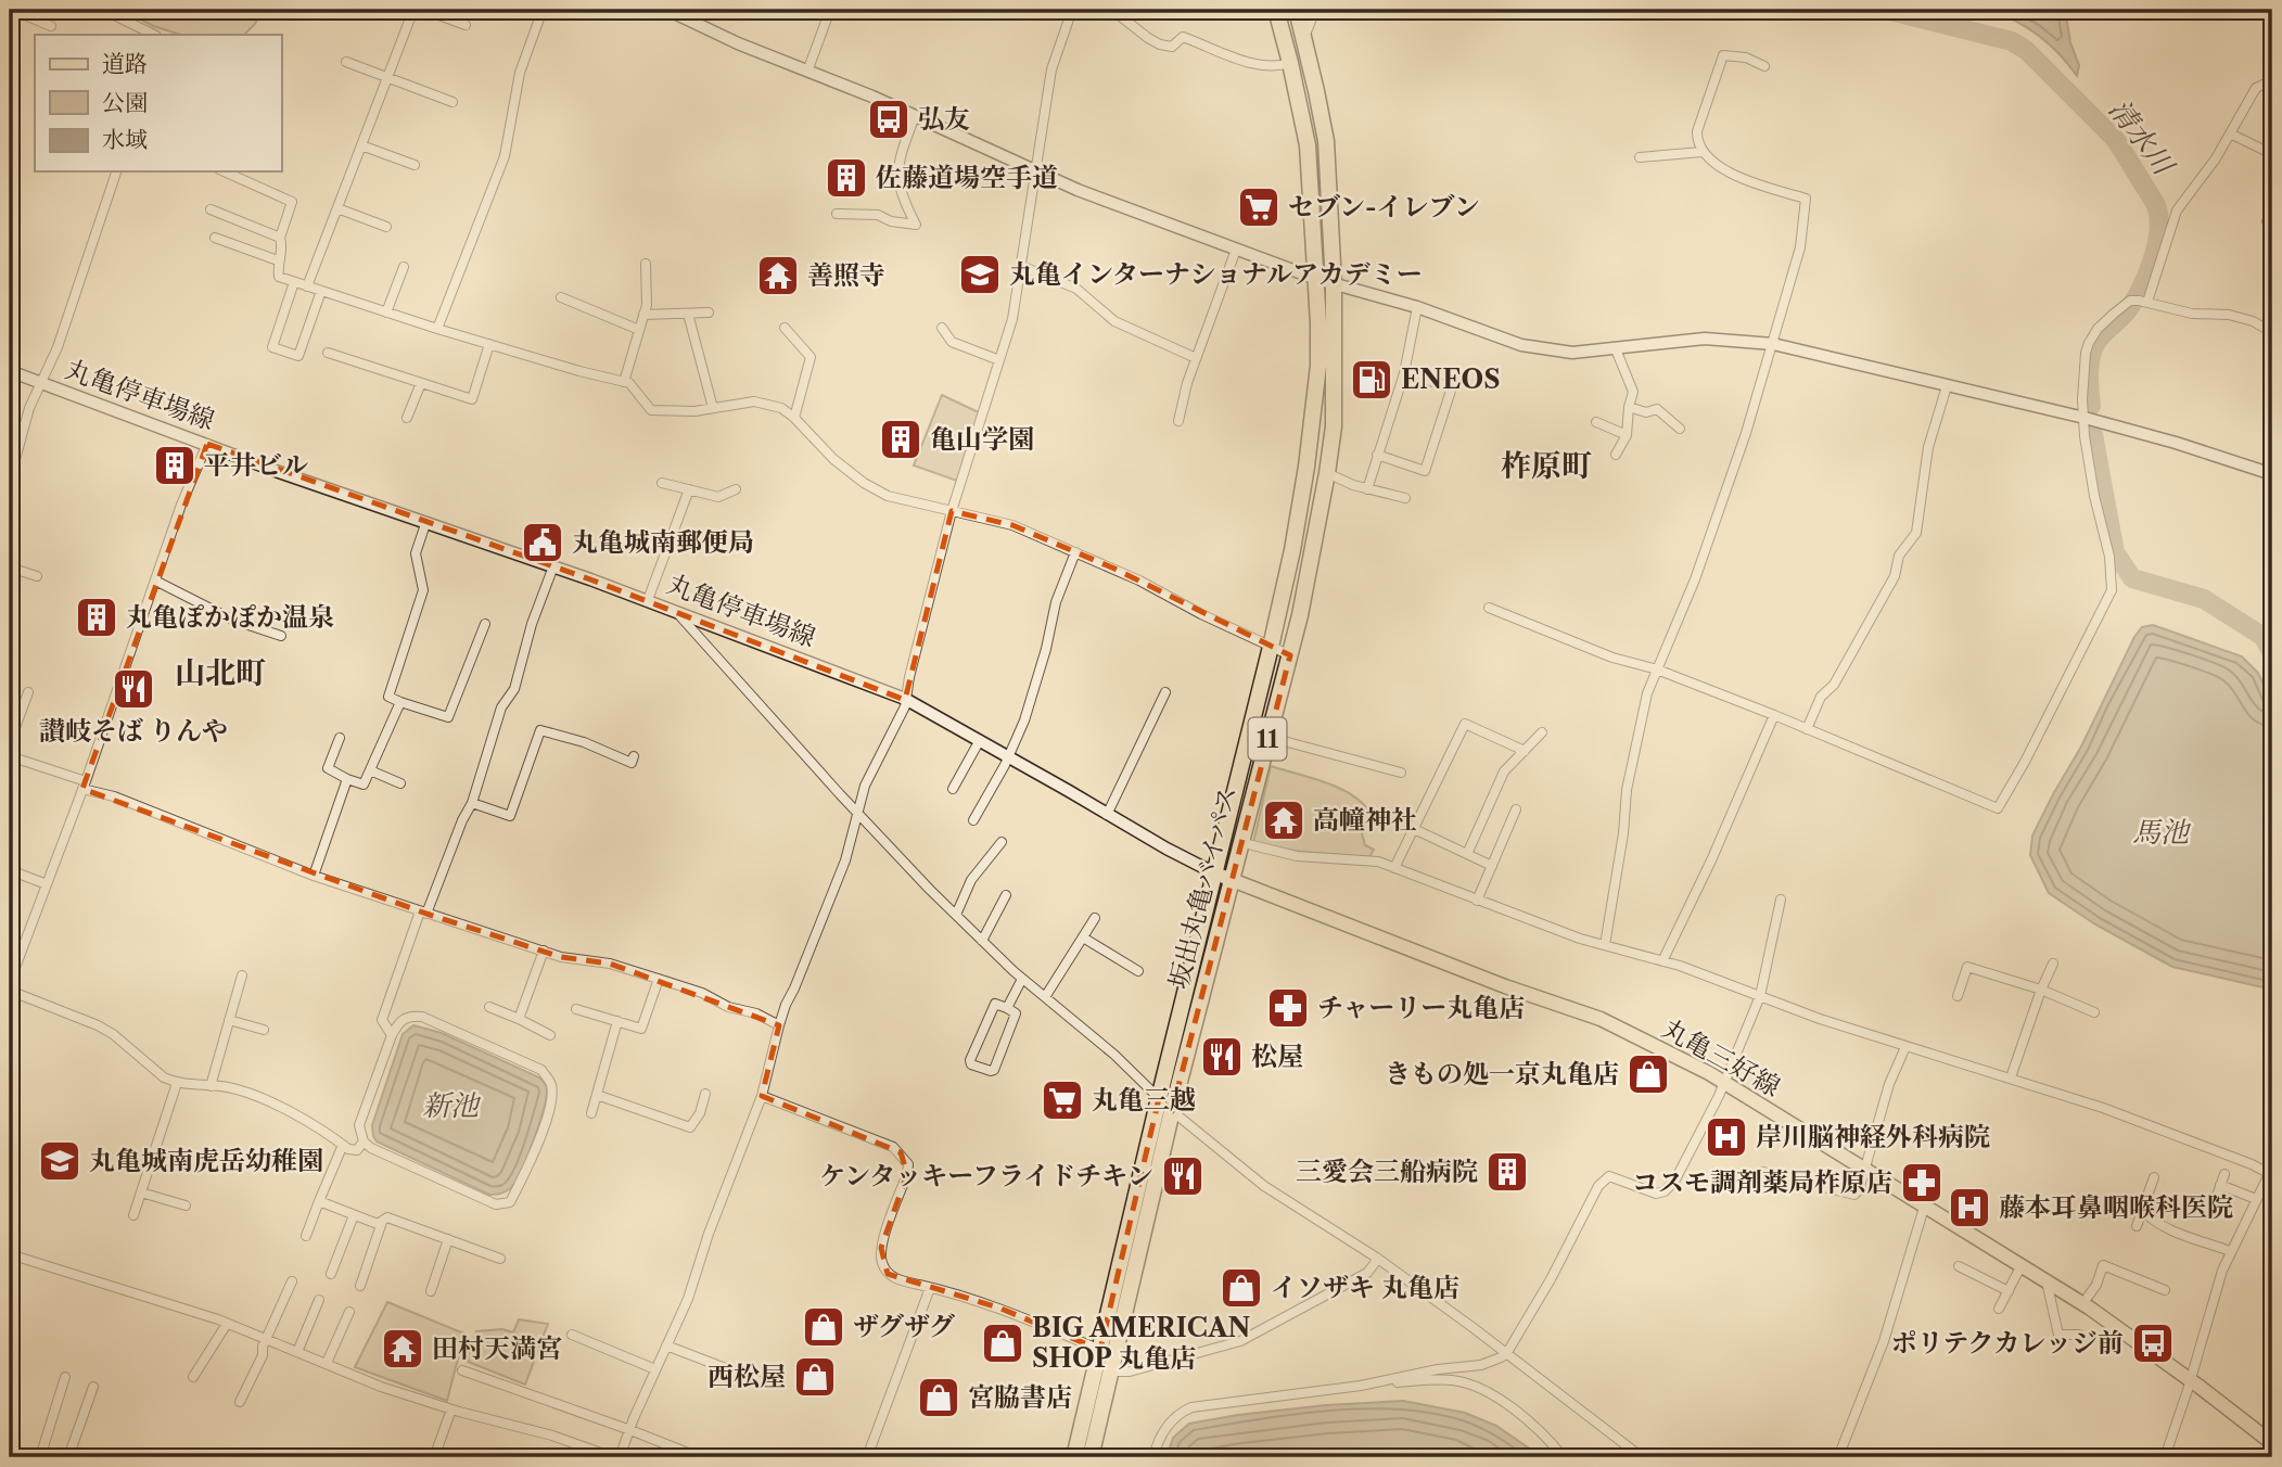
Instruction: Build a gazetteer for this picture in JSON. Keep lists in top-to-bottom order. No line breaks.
{"streets":{"highway":["11","坂出丸亀バイパス"],"main road":["丸亀三好線"],"street":["丸亀停車場線"]},"crossings":[["丸亀停車場線","坂出丸亀バイパス"],["丸亀停車場線","丸亀三好線"],["坂出丸亀バイパス","丸亀三好線"]],"districts":["柞原町","山北町"],"water":["清水川","馬池","新池"],"places":{"bus stop":["弘友","ポリテクカレッジ前"],"building":["佐藤道場空手道","亀山学園","平井ビル","丸亀ぽかぽか温泉","三愛会三船病院"],"supermarket":["セブン-イレブン","丸亀三越"],"school or university":["丸亀インターナショナルアカデミー","丸亀城南虎岳幼稚園"],"temple":["善照寺","高幢神社","田村天満宮"],"fuel station":["ENEOS"],"public building":["丸亀城南郵便局"],"restaurant":["讃岐そば りんや","松屋","ケンタッキーフライドチキン"],"pharmacy":["チャーリー丸亀店","コスモ調剤薬局柞原店"],"shop":["きもの処一京丸亀店","イソザキ 丸亀店","ザグザグ","BIG AMERICAN SHOP 丸亀店","西松屋","宮脇書店"],"hospital":["岸川脳神経外科病院","藤本耳鼻咽喉科医院"]},"legend":["道路","公園","水域"]}
